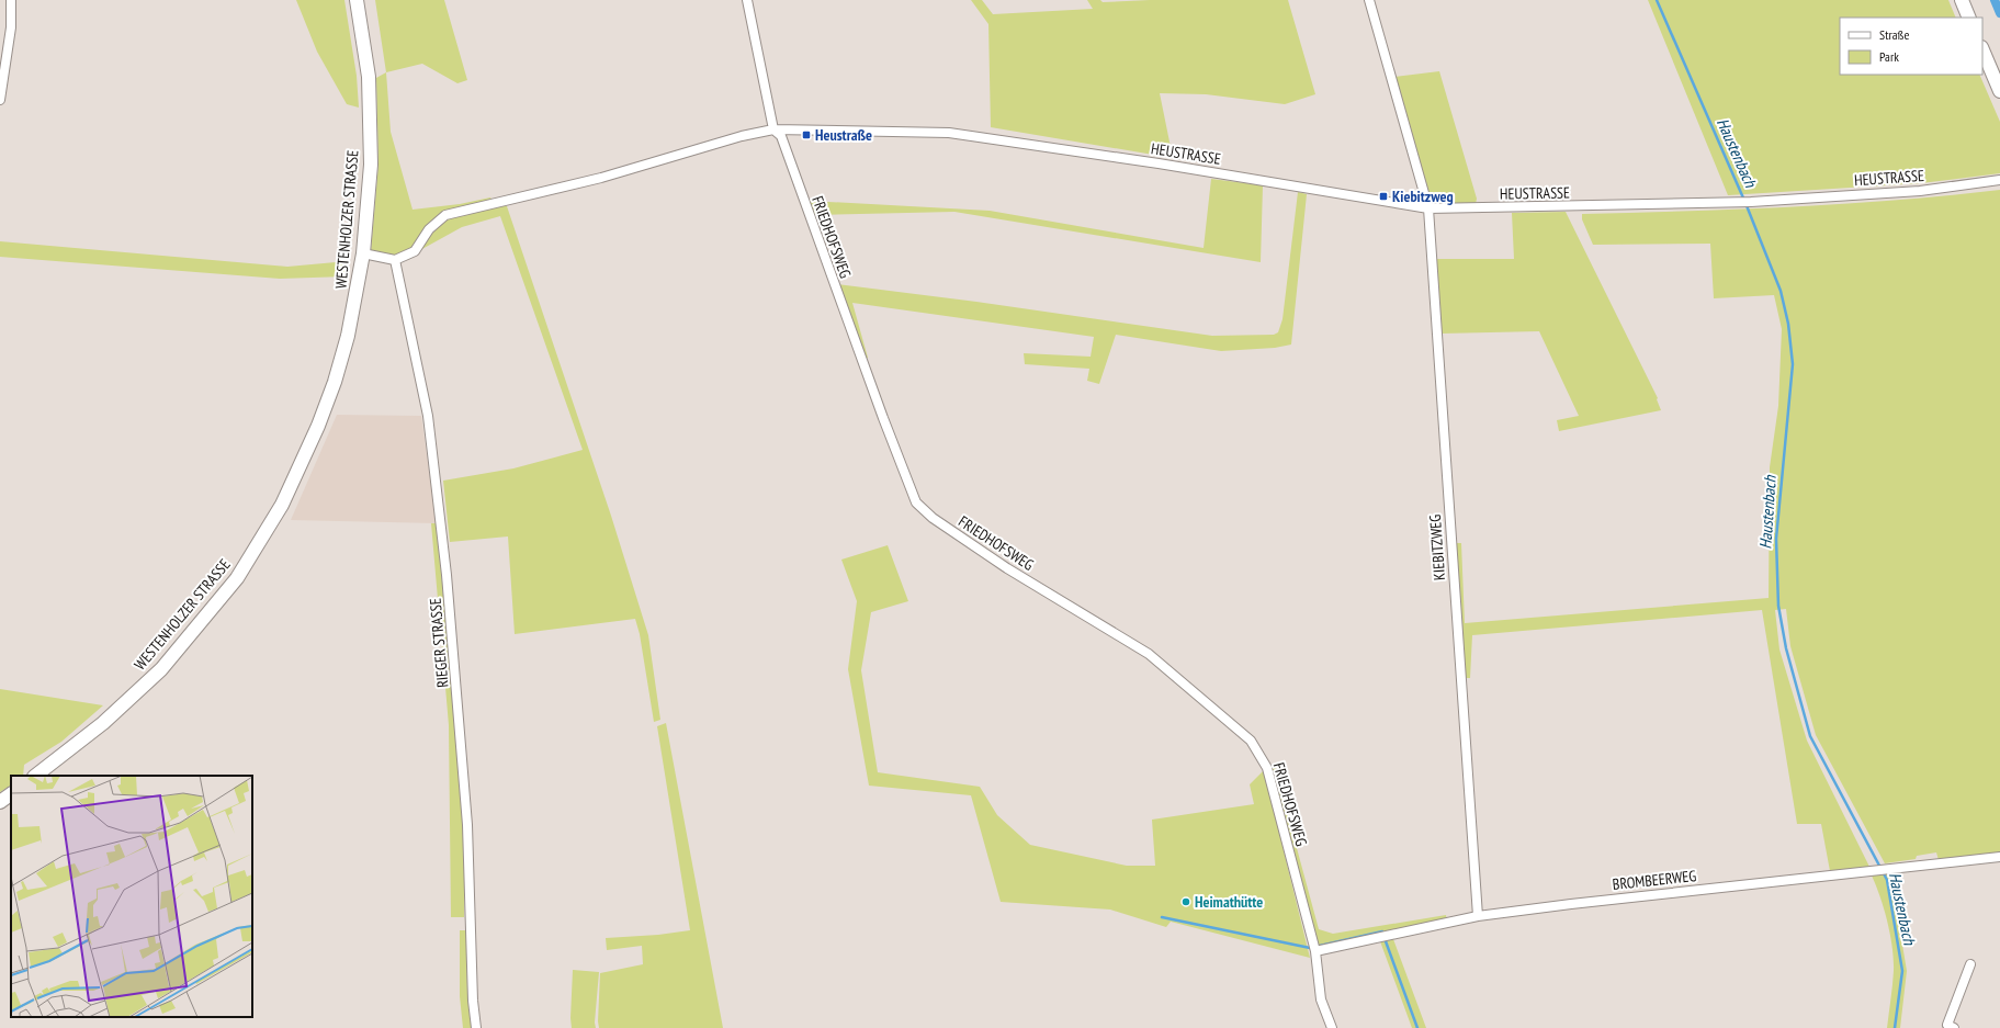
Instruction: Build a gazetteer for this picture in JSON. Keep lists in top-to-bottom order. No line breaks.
{"streets":{"main road":["WESTENHOLZER STRASSE"],"street":["HEUSTRASSE","FRIEDHOFSWEG","KIEBITZWEG","RIEGER STRASSE","BROMBEERWEG"]},"crossings":[["HEUSTRASSE","FRIEDHOFSWEG"],["HEUSTRASSE","KIEBITZWEG"],["HEUSTRASSE","RIEGER STRASSE"],["FRIEDHOFSWEG","BROMBEERWEG"],["KIEBITZWEG","BROMBEERWEG"]],"water":["Haustenbach"],"places":{"transit":["Heustraße","Kiebitzweg"],"other":["Heimathütte"]},"legend":["Straße","Park"]}
